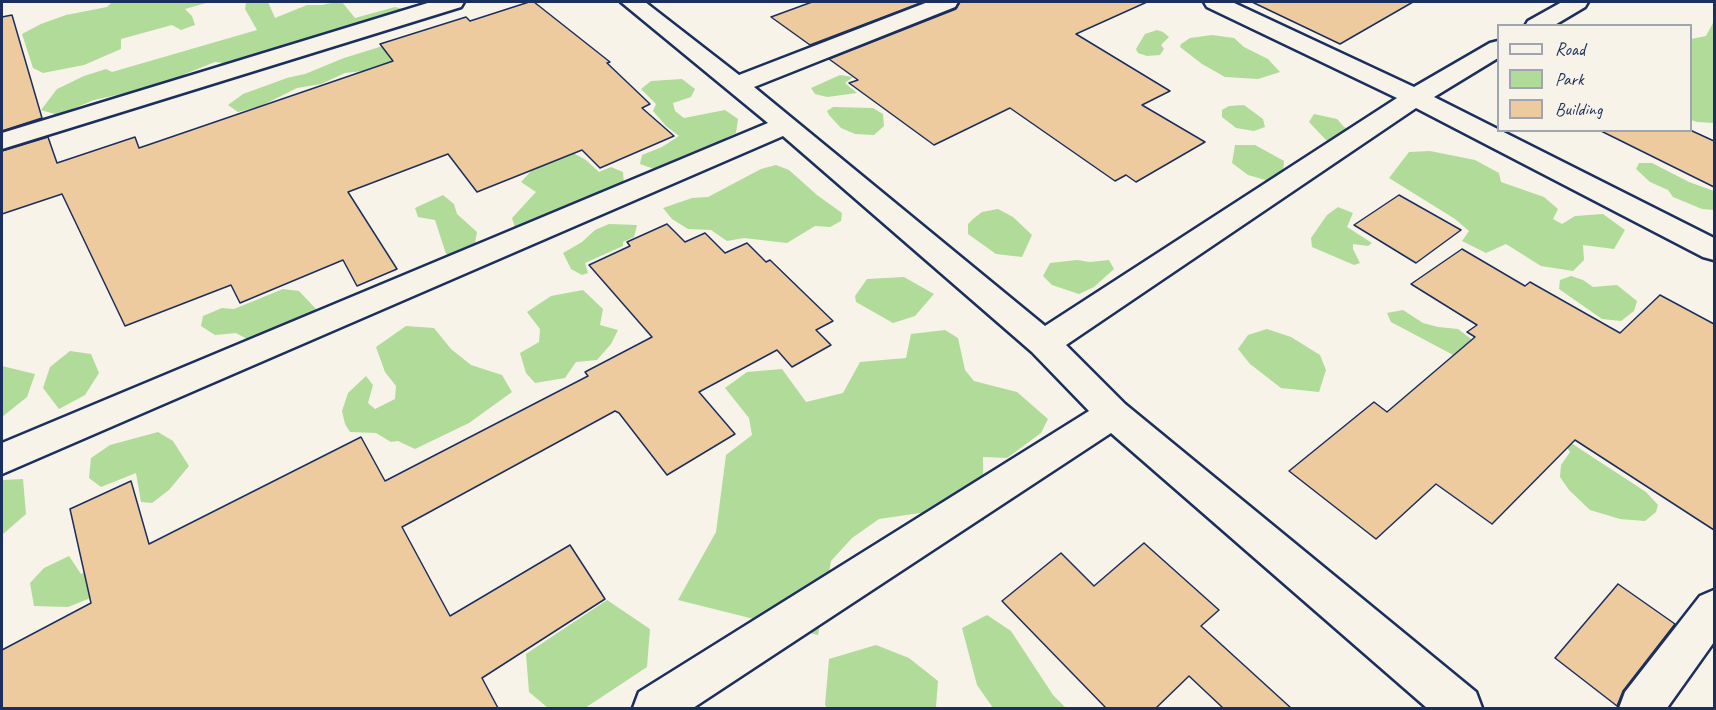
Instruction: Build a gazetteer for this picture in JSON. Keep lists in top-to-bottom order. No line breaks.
{"legend":["Road","Park","Building"]}
